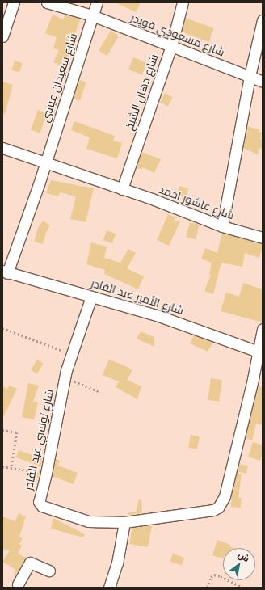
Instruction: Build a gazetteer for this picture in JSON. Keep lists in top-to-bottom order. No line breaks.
{"streets":{"street":["شارع مسعودي قويدر","شارع سعيدان عيسى","شارع دهان الشيخ","شارع عاشور احمد","شارع الأمير عبد القادر","شارع تونسي عبد القادر"]},"crossings":[["شارع مسعودي قويدر","شارع سعيدان عيسى"],["شارع مسعودي قويدر","شارع دهان الشيخ"],["شارع سعيدان عيسى","شارع عاشور احمد"],["شارع سعيدان عيسى","شارع الأمير عبد القادر"],["شارع دهان الشيخ","شارع عاشور احمد"],["شارع الأمير عبد القادر","شارع تونسي عبد القادر"]],"north":"top right"}
